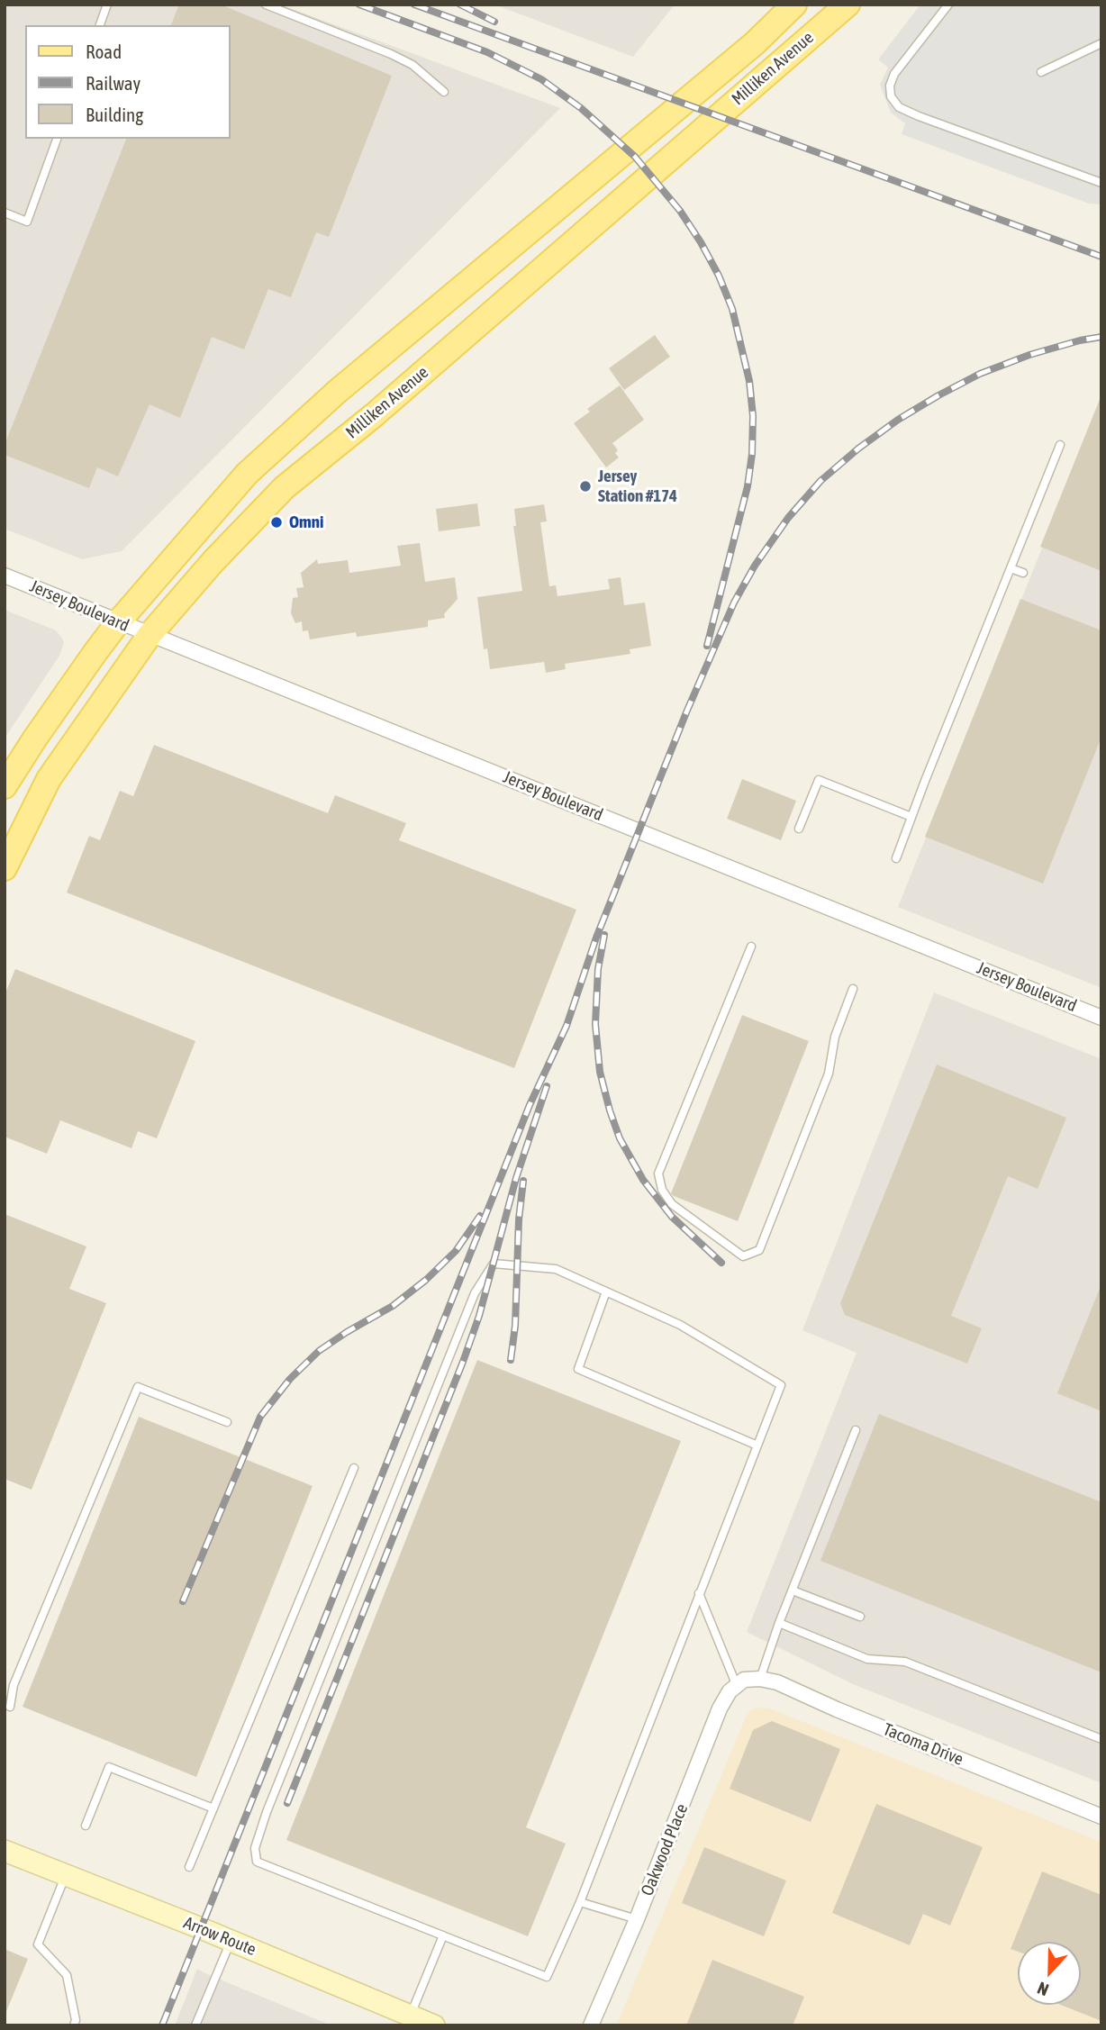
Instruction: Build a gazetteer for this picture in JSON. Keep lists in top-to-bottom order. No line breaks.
{"streets":{"main road":["Milliken Avenue","Arrow Route"],"street":["Jersey Boulevard","Tacoma Drive","Oakwood Place"]},"crossings":[["Milliken Avenue","Jersey Boulevard"],["Tacoma Drive","Oakwood Place"]],"places":["Jersey Station #174","Omni"],"legend":["Road","Railway","Building"],"north":"bottom"}
